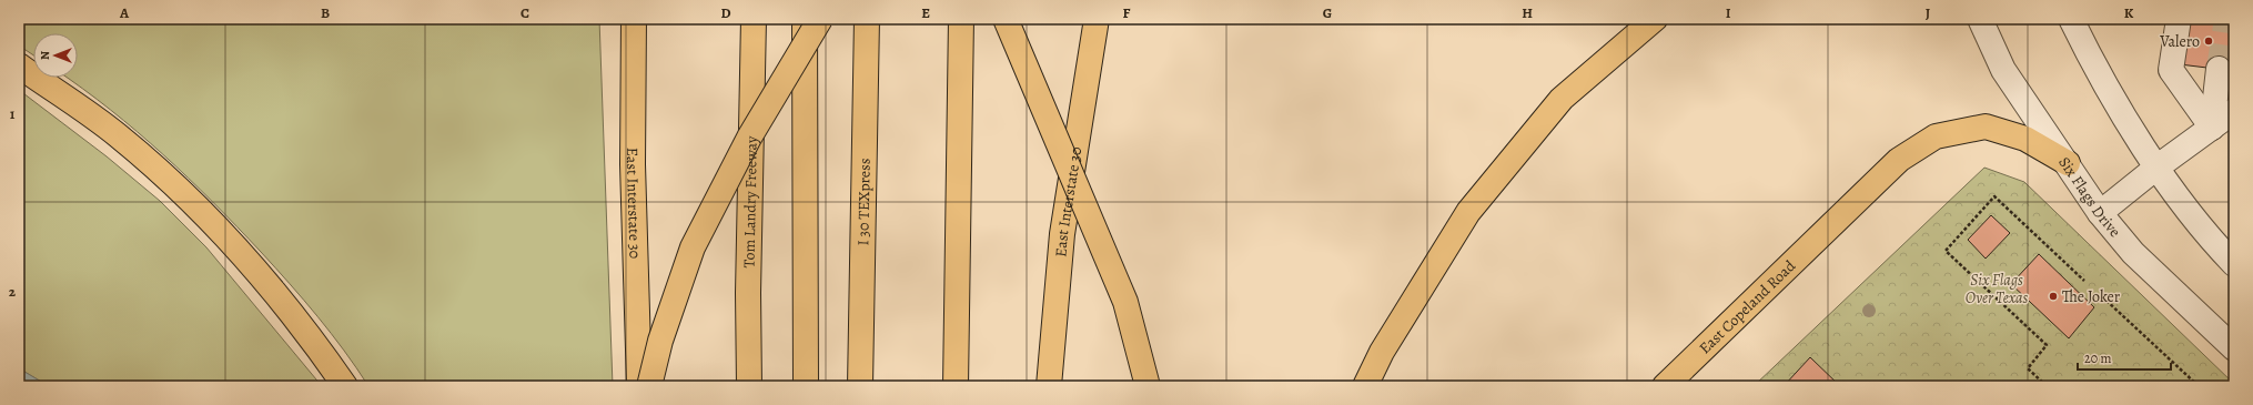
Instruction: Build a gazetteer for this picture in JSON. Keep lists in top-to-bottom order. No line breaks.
{"streets":{"main road":["I 30 TEXpress","East Interstate 30","Tom Landry Freeway","East Copeland Road"],"street":["Six Flags Drive"]},"crossings":[["Six Flags Drive","East Copeland Road"]],"parks":["Six Flags Over Texas"],"places":["Valero","The Joker"],"scale_bar":"20 m","north":"left","grid":{"columns":["A","B","C","D","E","F","G","H","I","J","K"],"rows":["1","2"]}}
